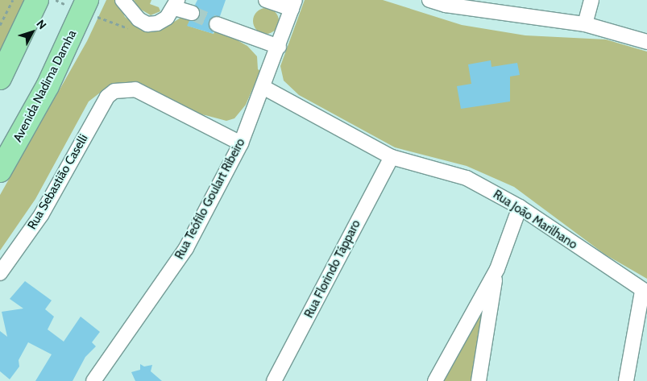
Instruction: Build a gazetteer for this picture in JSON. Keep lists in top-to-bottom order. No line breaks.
{"streets":{"main road":["Avenida Nadima Damha"],"street":["Rua Sebastião Caselli","Rua Teófilo Goulart Ribeiro","Rua João Marilhano","Rua Florindo Tápparo"]},"crossings":[["Rua Sebastião Caselli","Rua Teófilo Goulart Ribeiro"],["Rua Teófilo Goulart Ribeiro","Rua João Marilhano"],["Rua João Marilhano","Rua Florindo Tápparo"]],"north":"top right"}
